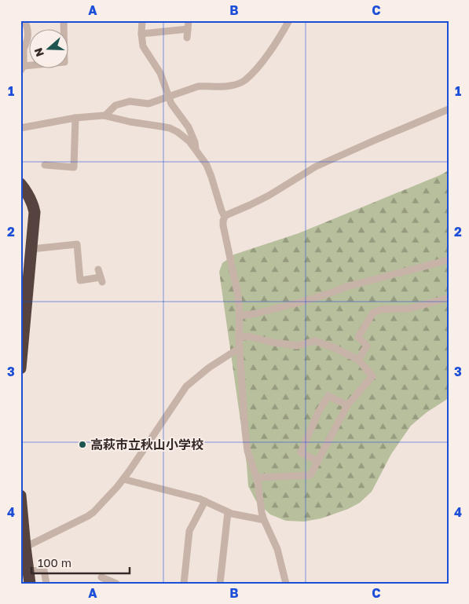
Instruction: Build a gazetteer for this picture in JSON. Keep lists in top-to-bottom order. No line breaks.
{"places":["高萩市立秋山小学校"],"scale_bar":"100 m","north":"left","grid":{"columns":["A","B","C"],"rows":["1","2","3","4"]}}
